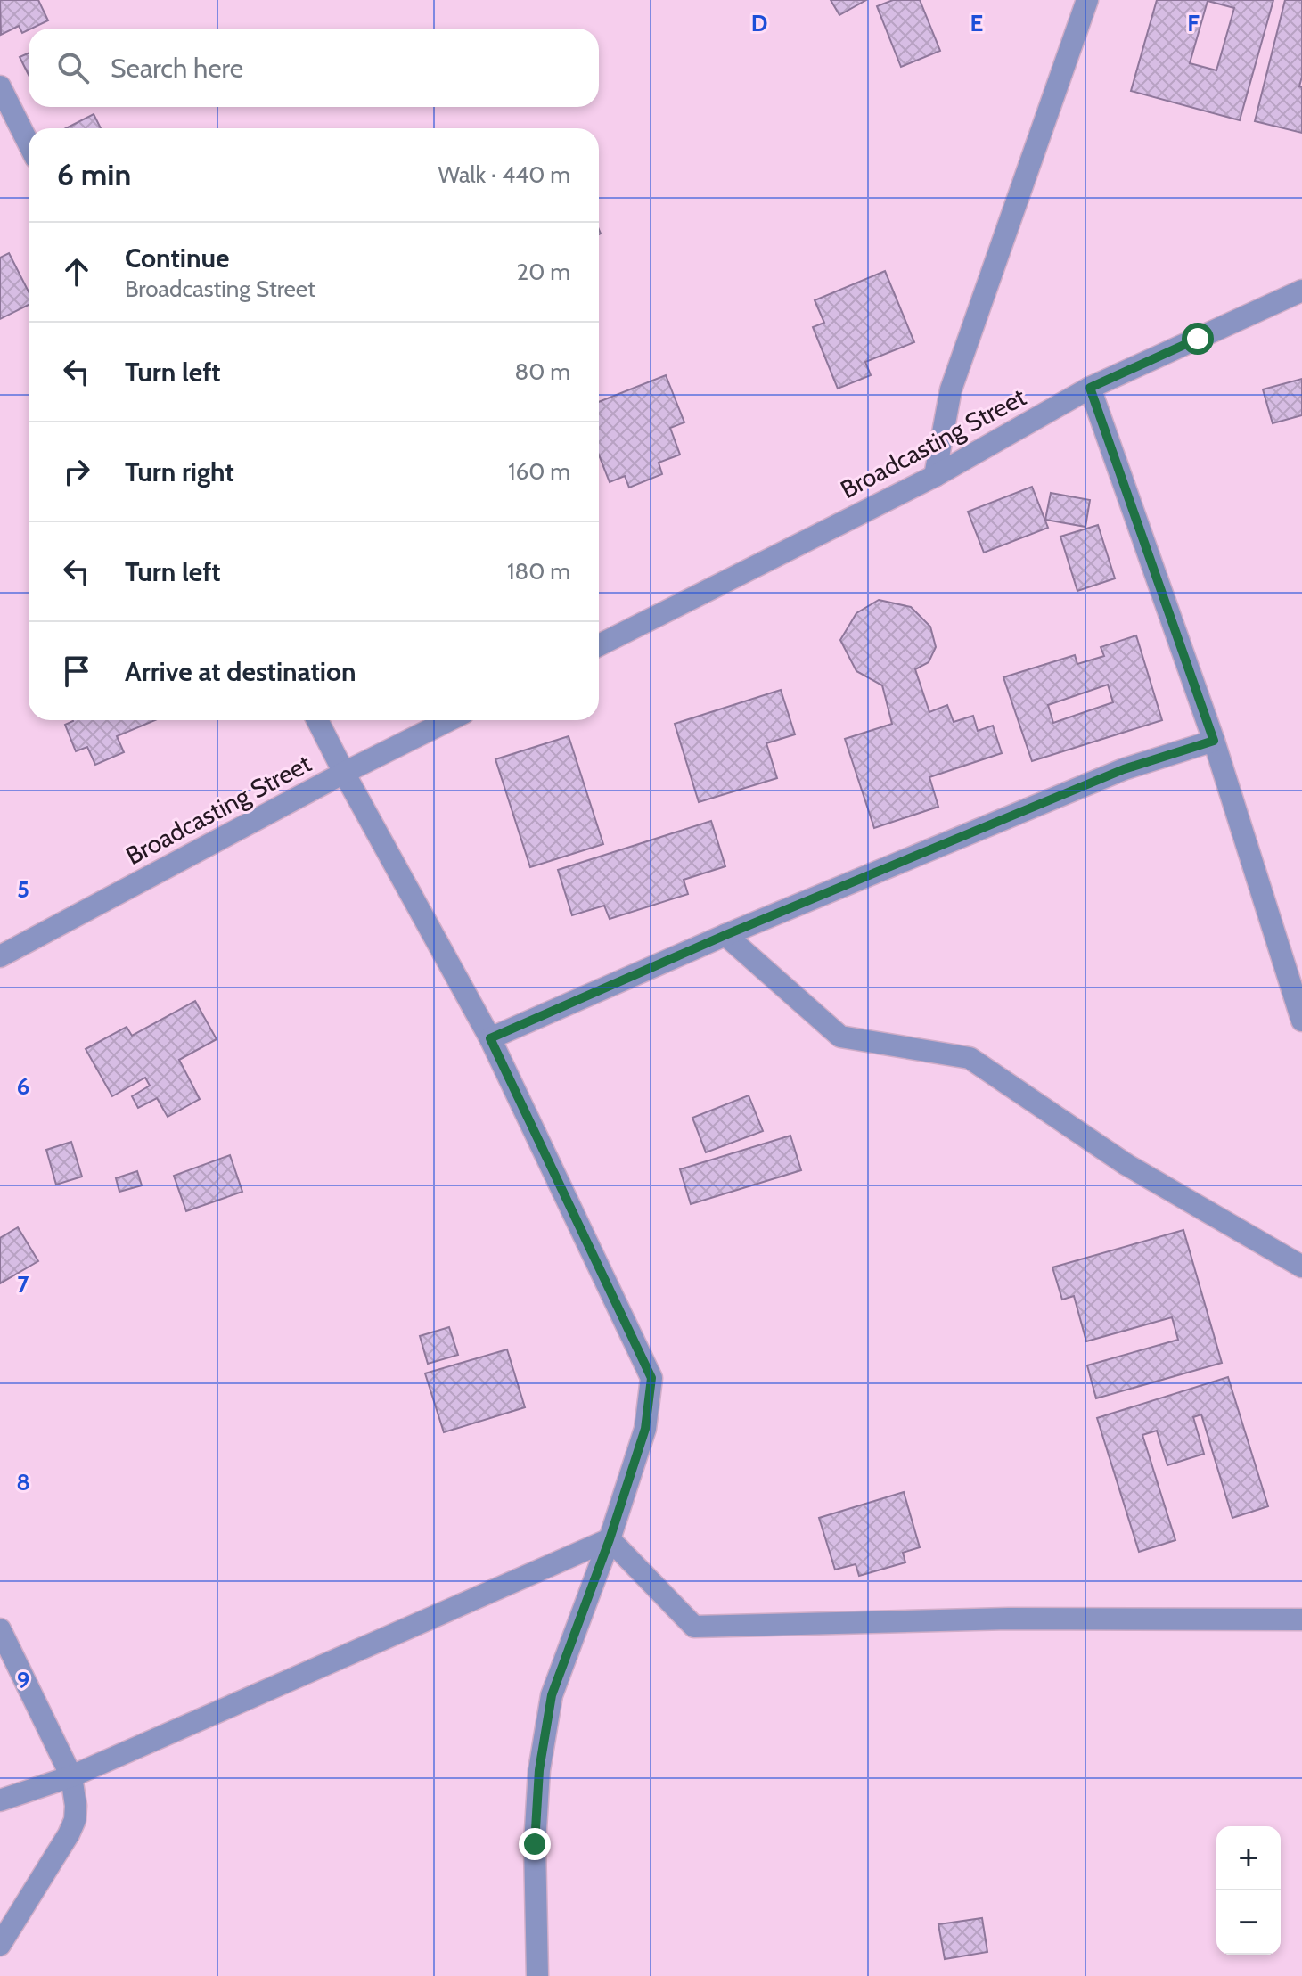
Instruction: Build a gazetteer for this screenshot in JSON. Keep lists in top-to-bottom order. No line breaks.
{"streets":{"street":["Broadcasting Street"]},"page":{"search":"Search here","heading":["6 min","Walk · 440 m"],"list":[["Continue","Broadcasting Street","20 m"],["Turn left","80 m"],["Turn right","160 m"],["Turn left","180 m"],"Arrive at destination"],"map_buttons":["+","−"]},"grid":{"columns":["D","E","F"],"rows":["5","6","7","8","9"]}}
